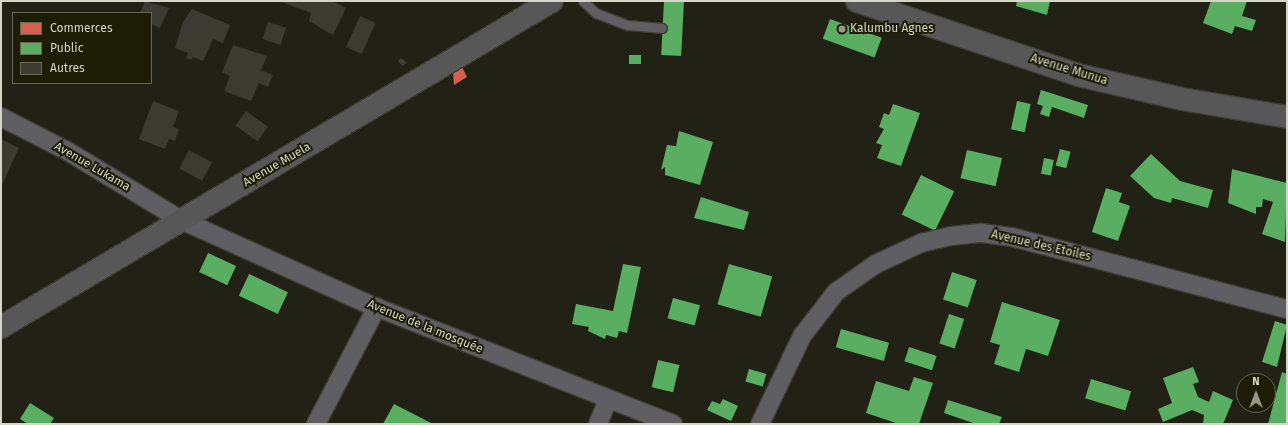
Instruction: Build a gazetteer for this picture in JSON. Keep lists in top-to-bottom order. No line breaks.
{"streets":{"street":["Avenue Munua","Avenue Muela","Avenue Lukama","Avenue des Etoiles","Avenue de la mosquée"]},"crossings":[["Avenue Muela","Avenue Lukama"],["Avenue Muela","Avenue de la mosquée"],["Avenue Lukama","Avenue de la mosquée"]],"places":["Kalumbu Agnes"],"legend":["Commerces","Public","Autres"],"north":"top"}
